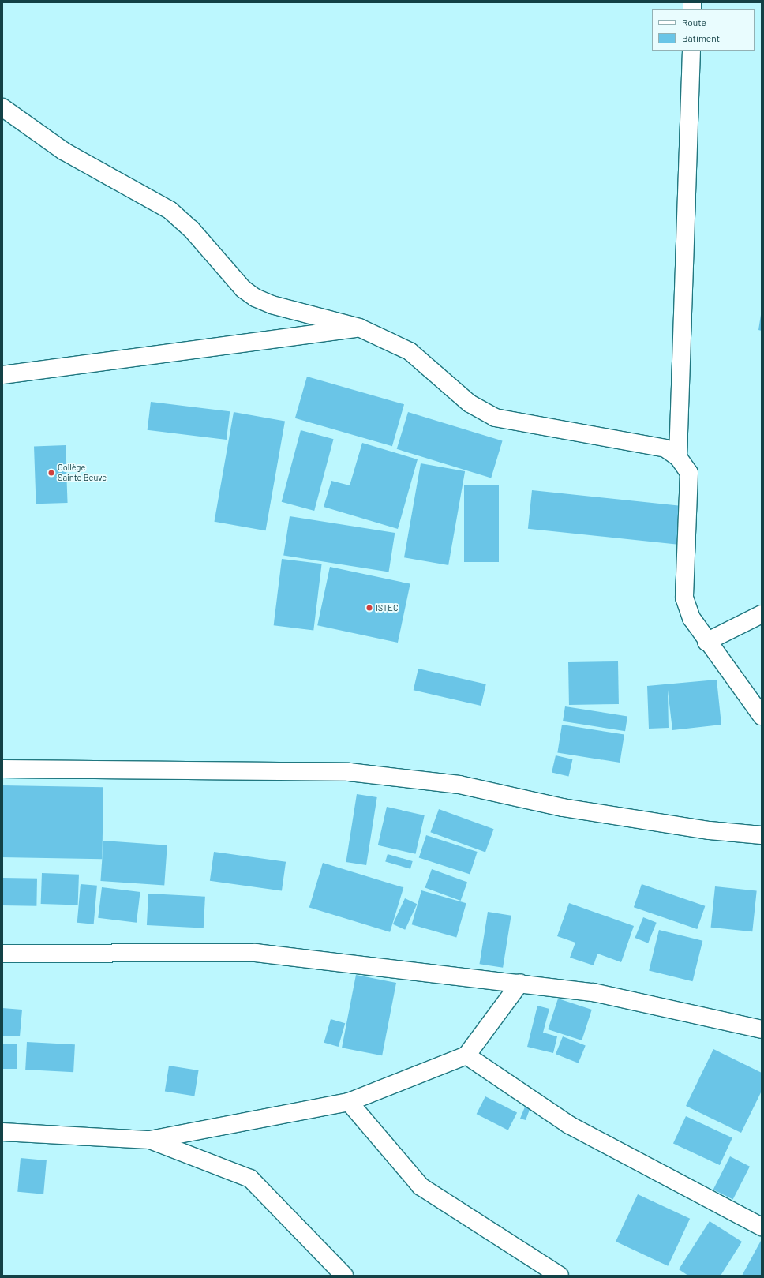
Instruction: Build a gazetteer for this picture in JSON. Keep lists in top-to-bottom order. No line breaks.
{"places":["Collège Sainte Beuve","ISTEC"],"legend":["Route","Bâtiment"]}
